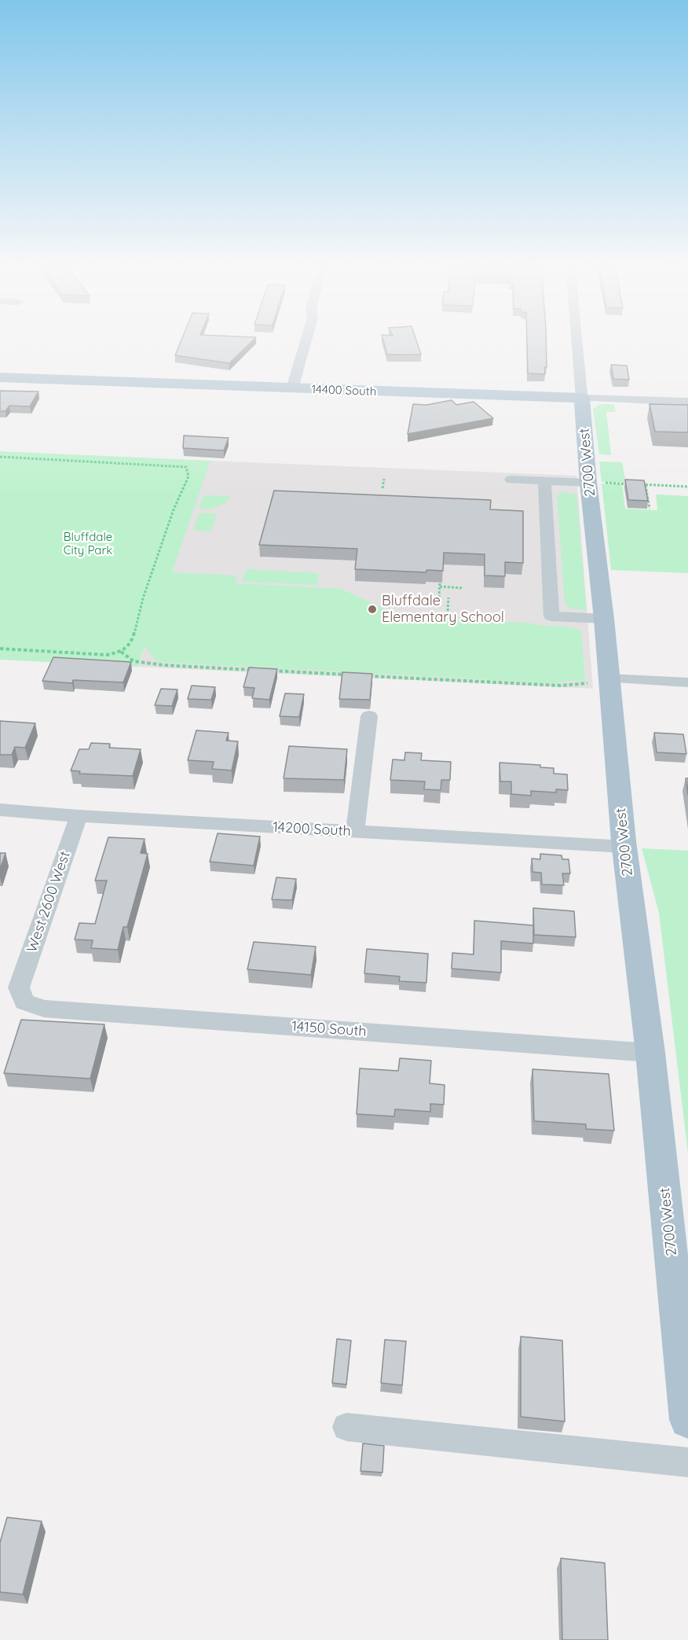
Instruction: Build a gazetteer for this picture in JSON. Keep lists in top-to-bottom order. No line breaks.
{"streets":{"main road":["14400 South","2700 West"],"street":["14200 South","West 2600 West","14150 South"]},"crossings":[["14400 South","2700 West"],["2700 West","14200 South"],["2700 West","14150 South"],["14200 South","West 2600 West"],["West 2600 West","14150 South"]],"parks":["Bluffdale City Park"],"places":["Bluffdale Elementary School"]}
